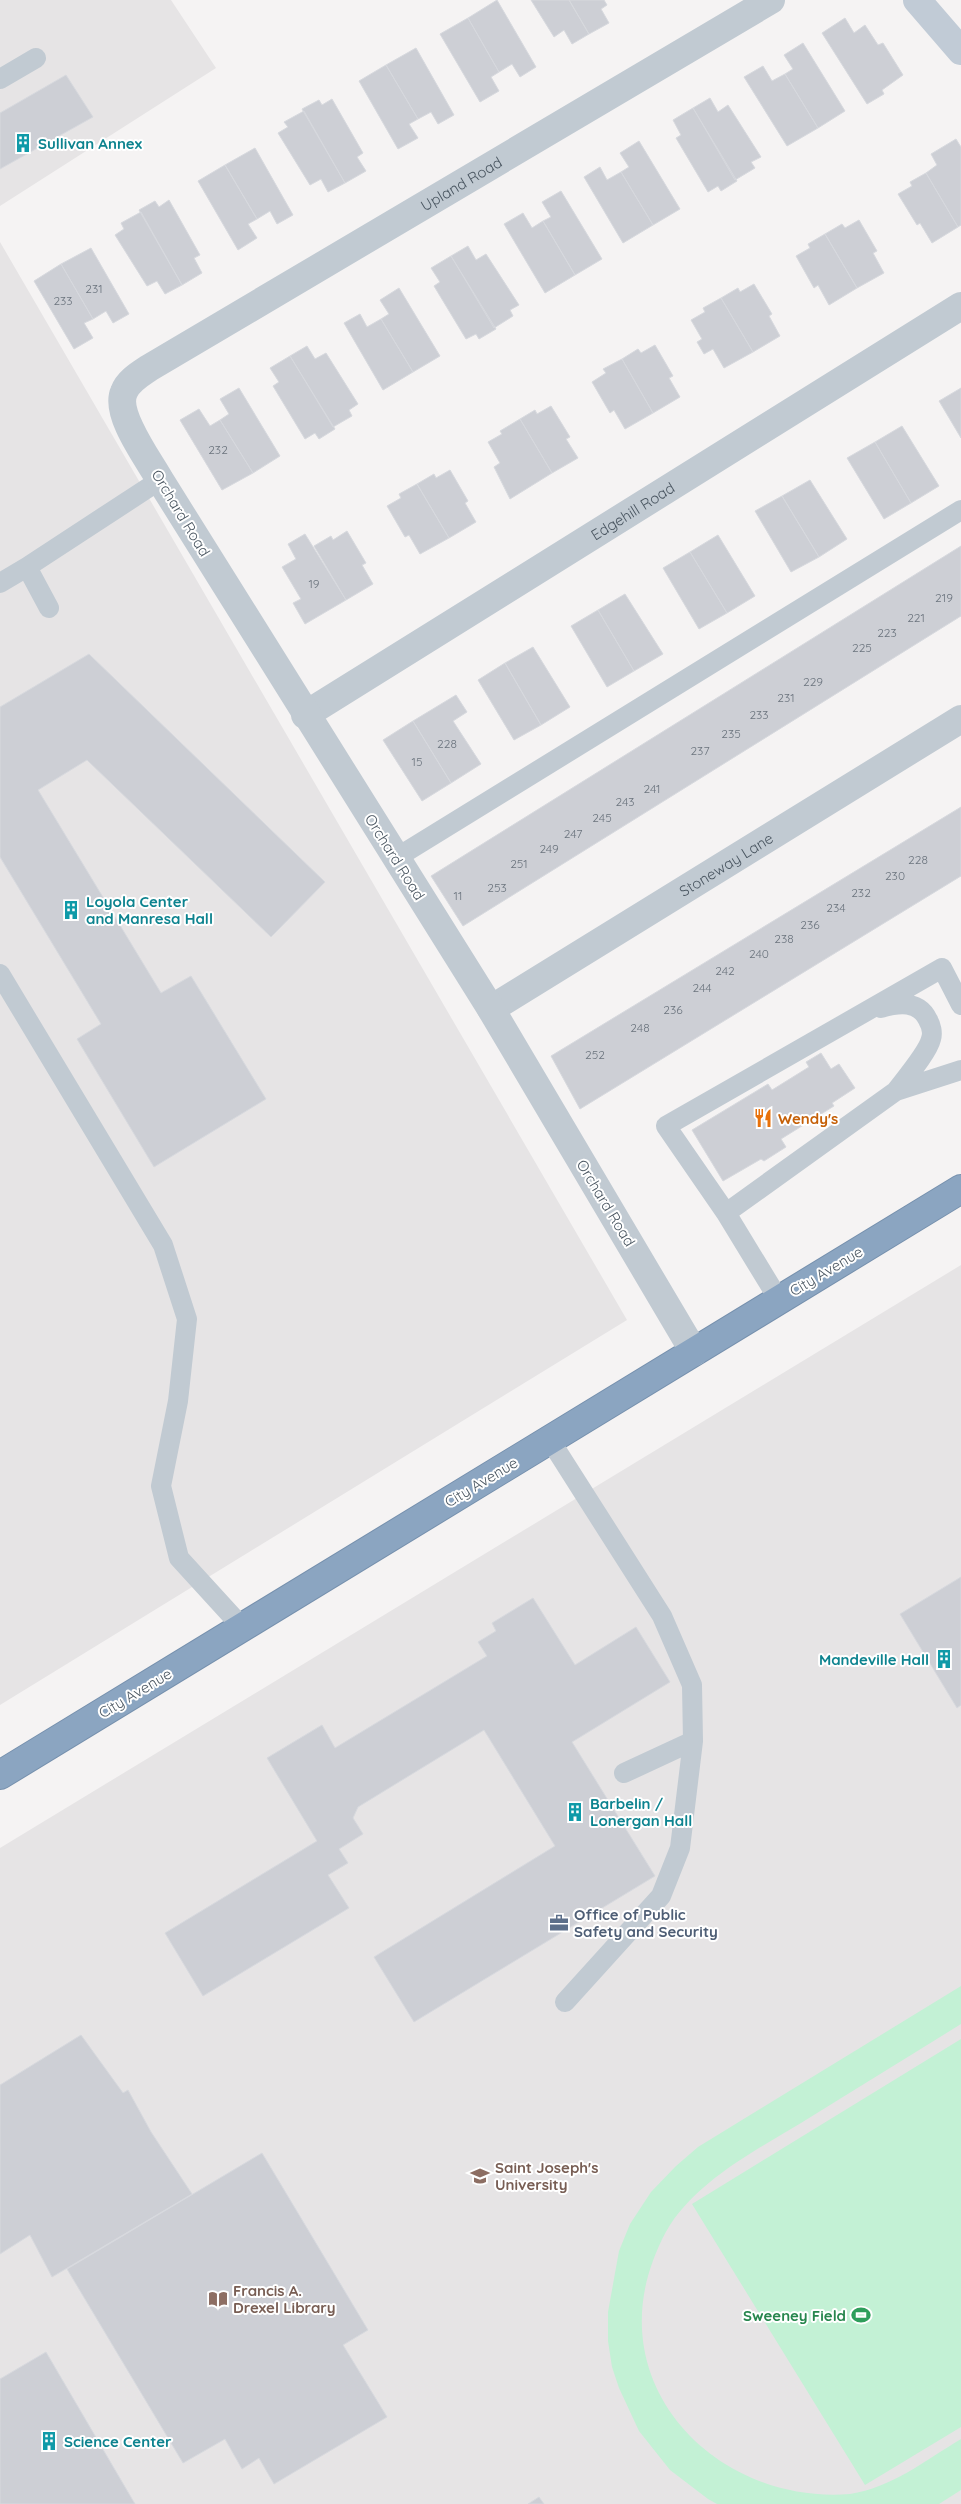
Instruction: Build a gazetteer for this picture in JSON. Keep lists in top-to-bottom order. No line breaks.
{"streets":{"highway":["City Avenue"],"street":["Upland Road","Edgehill Road","Orchard Road","Stoneway Lane"]},"crossings":[["Upland Road","Orchard Road"],["Edgehill Road","Orchard Road"],["Orchard Road","Stoneway Lane"],["Orchard Road","City Avenue"]],"places":{"building":["Sullivan Annex","Loyola Center and Manresa Hall","Mandeville Hall","Barbelin / Lonergan Hall","Science Center"],"restaurant":["Wendy's"],"office":["Office of Public Safety and Security"],"school or university":["Saint Joseph's University"],"library":["Francis A. Drexel Library"],"sports":["Sweeney Field"]},"house_numbers":["231","233","232","19","219","221","223","225","229","231","233","235","228","237","15","241","243","245","247","249","228","251","230","253","232","11","234","236","238","240","242","244","236","248","252"]}
